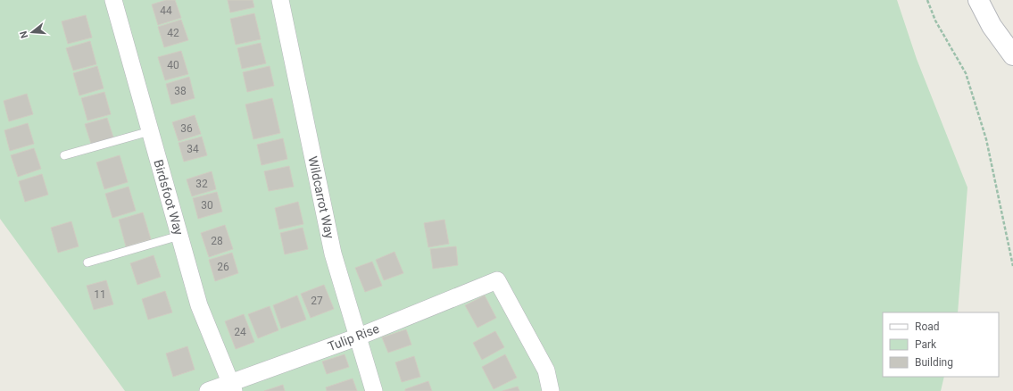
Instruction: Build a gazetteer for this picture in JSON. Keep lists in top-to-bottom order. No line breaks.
{"streets":{"street":["Birdsfoot Way","Wildcarrot Way","Tulip Rise"]},"crossings":[["Birdsfoot Way","Tulip Rise"],["Wildcarrot Way","Tulip Rise"]],"house_numbers":["44","42","40","38","36","34","32","30","28","26","11","27","24"],"legend":["Road","Park","Building"],"north":"left"}
